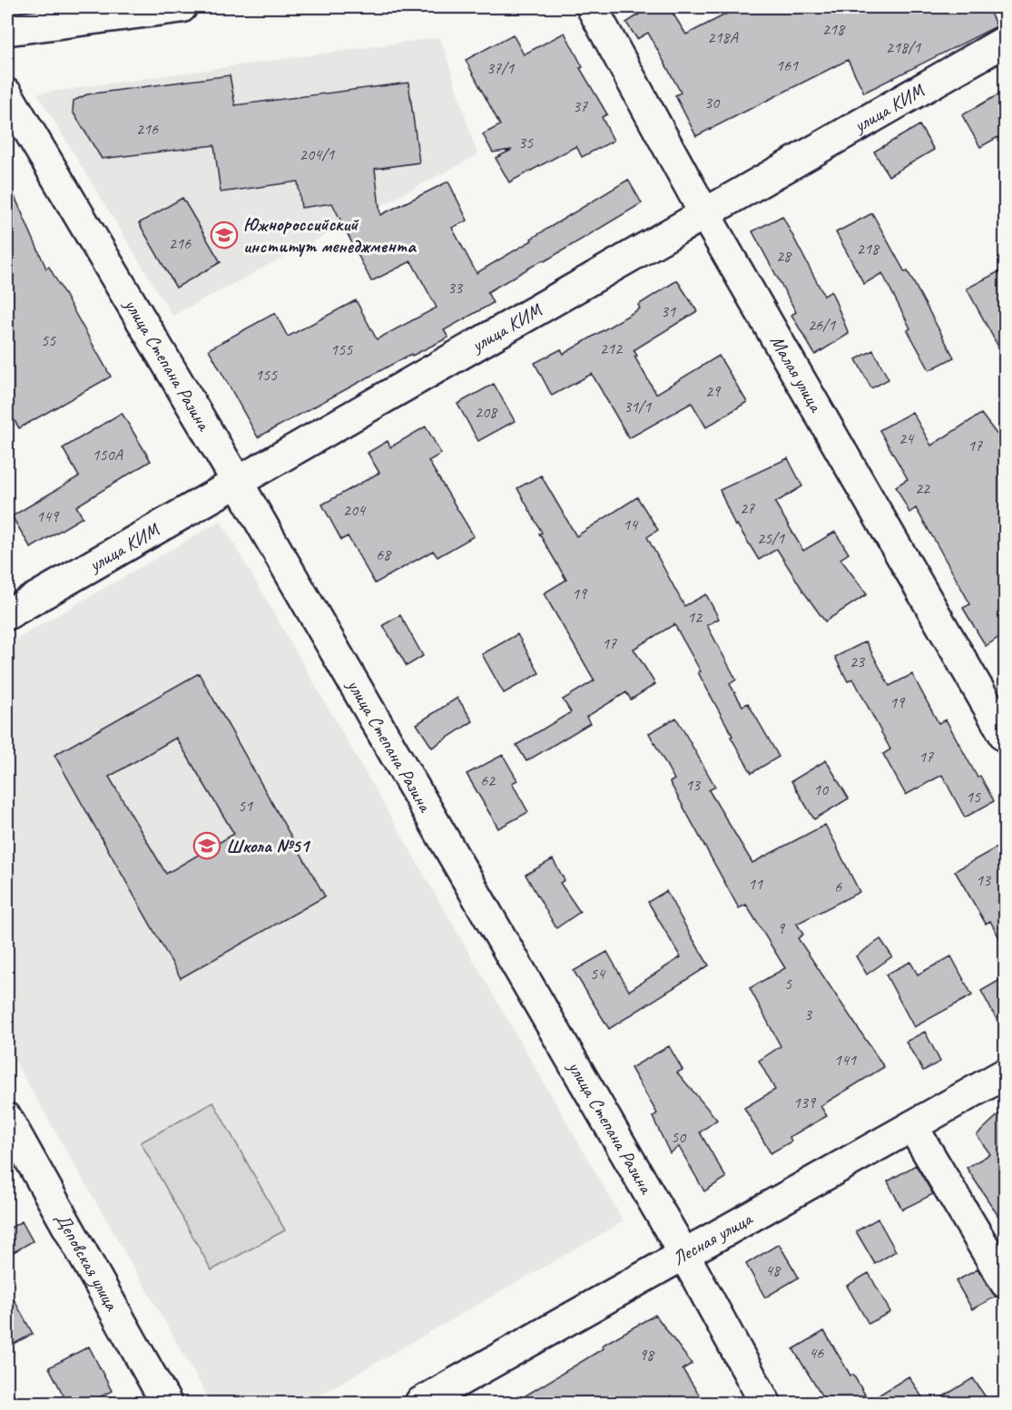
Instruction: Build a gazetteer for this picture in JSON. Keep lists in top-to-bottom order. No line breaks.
{"streets":{"street":["улица КИМ","улица Степана Разина","Малая улица","Лесная улица","Деповская улица"]},"crossings":[["улица КИМ","улица Степана Разина"],["улица КИМ","Малая улица"],["улица Степана Разина","Лесная улица"]],"places":{"school or university":["Южнороссийский институт менеджмента","Школа №51"]},"house_numbers":["218","218А","218/1","161","37/1","30","37","216","35","204/1","216","218","28","33","31","26/1","55","212","155","155","29","31/1","208","24","17","150А","22","27","204","149","14","25/1","68","19","12","17","23","19","17","62","13","10","15","51","13","11","6","9","54","5","3","141","139","50","48","46","98"]}
